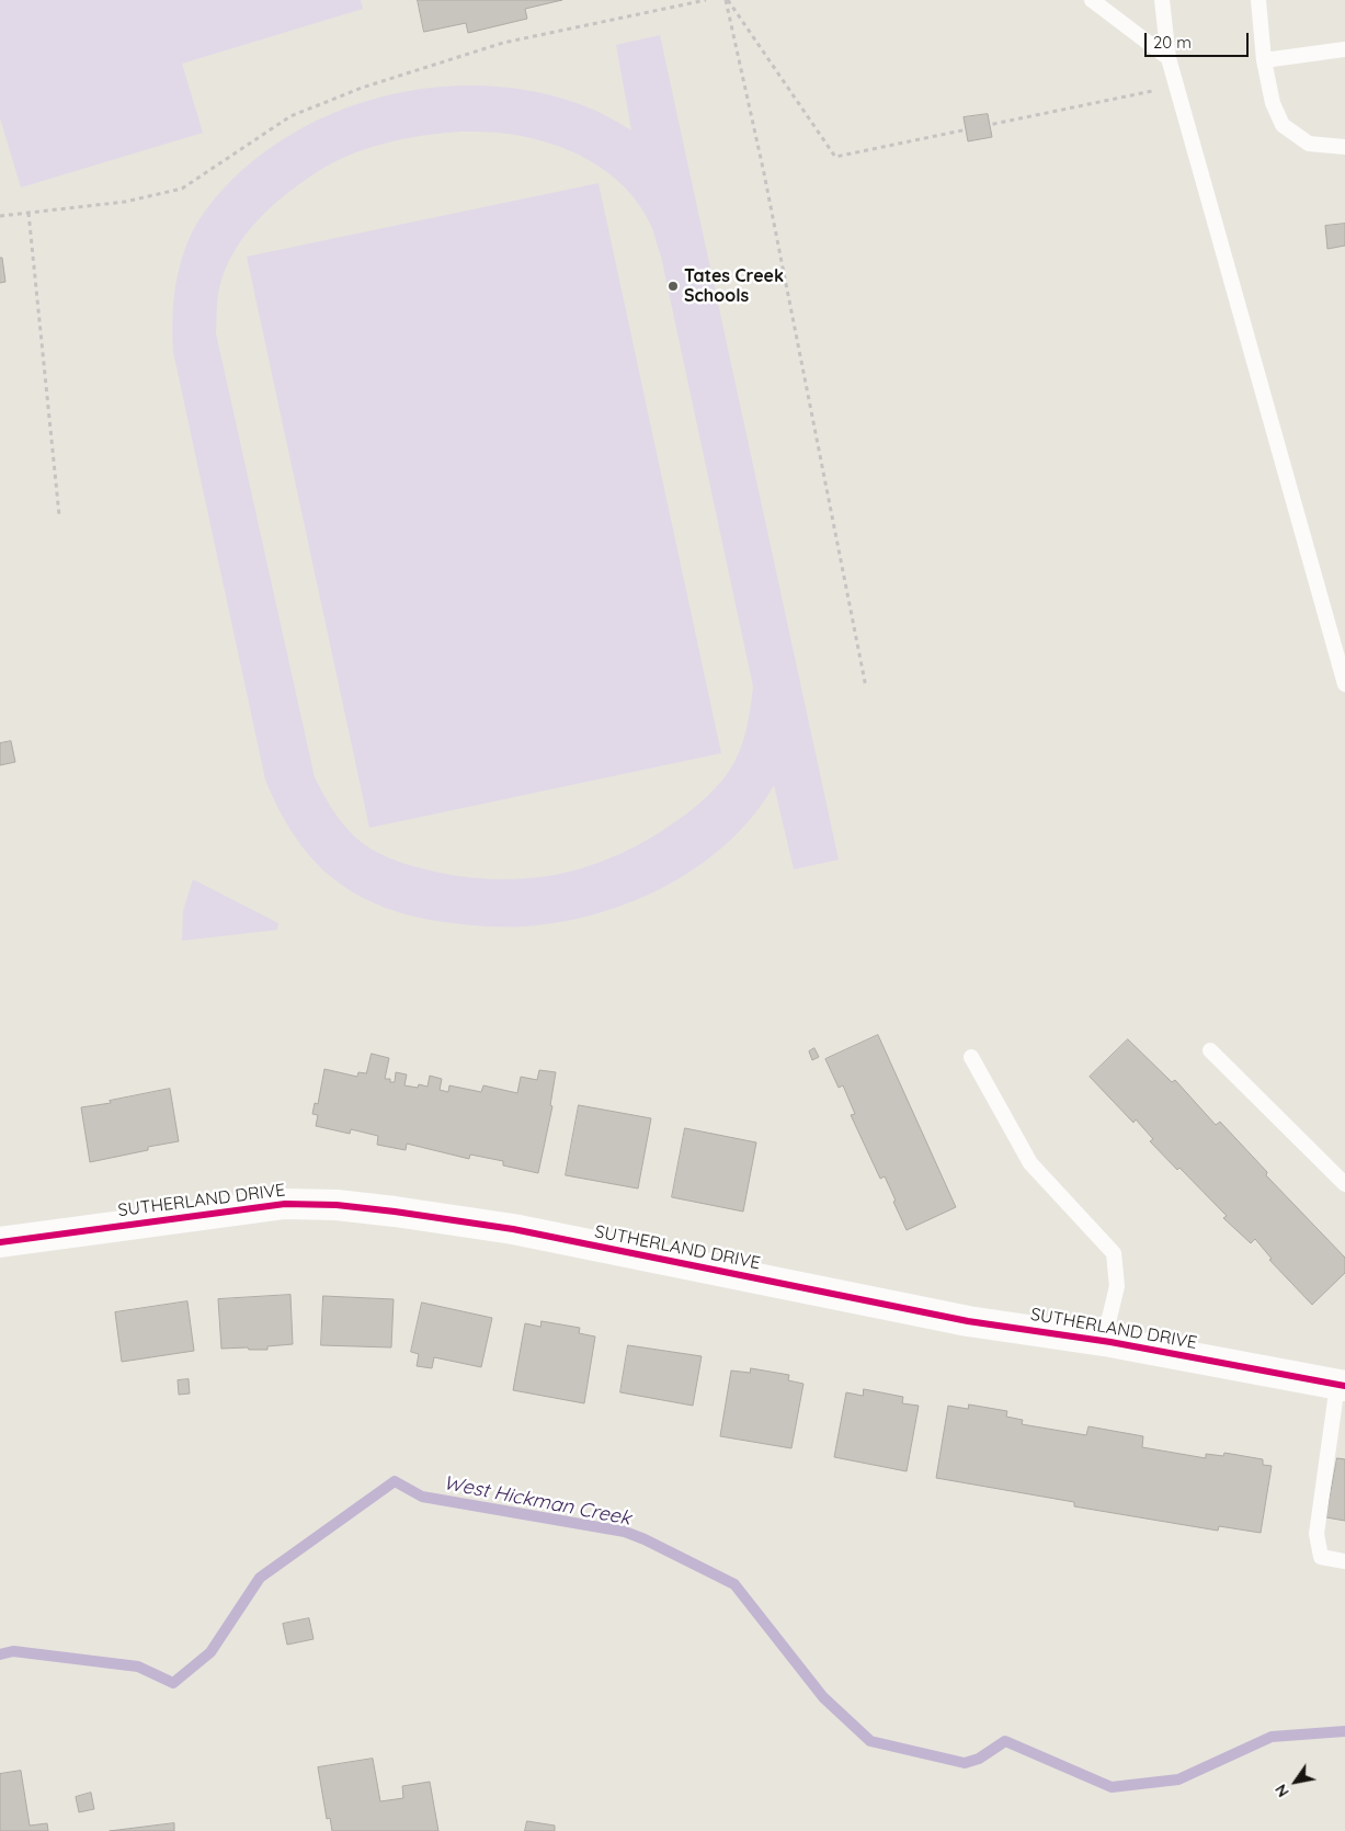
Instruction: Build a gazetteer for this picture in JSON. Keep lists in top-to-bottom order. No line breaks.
{"streets":{"street":["SUTHERLAND DRIVE"]},"water":["West Hickman Creek"],"places":["Tates Creek Schools"],"scale_bar":"20 m","north":"bottom left"}
